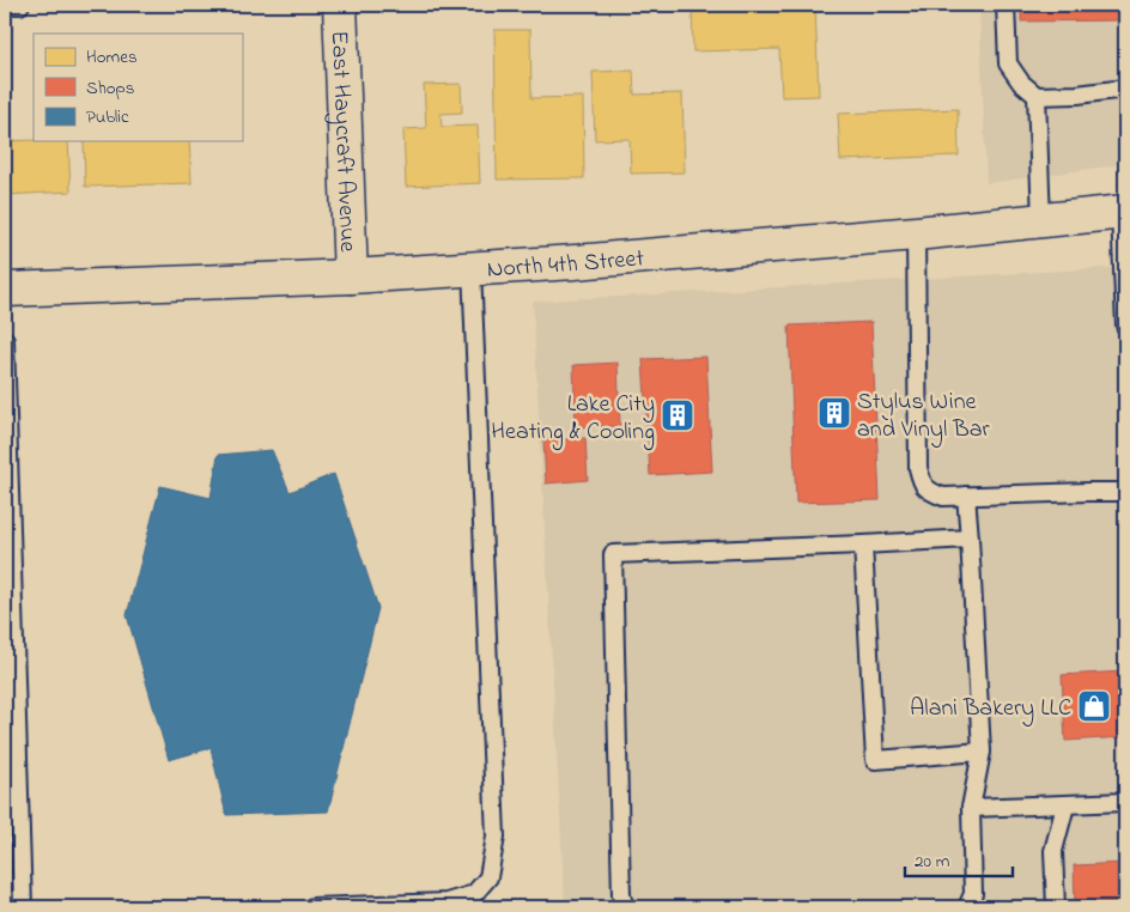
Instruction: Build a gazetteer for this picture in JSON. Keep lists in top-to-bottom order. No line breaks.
{"streets":{"main road":["East Haycraft Avenue","North 4th Street"]},"crossings":[["East Haycraft Avenue","North 4th Street"]],"places":{"building":["Stylus Wine and Vinyl Bar","Lake City Heating & Cooling"],"shop":["Alani Bakery LLC"]},"legend":["Homes","Shops","Public"],"scale_bar":"20 m"}
